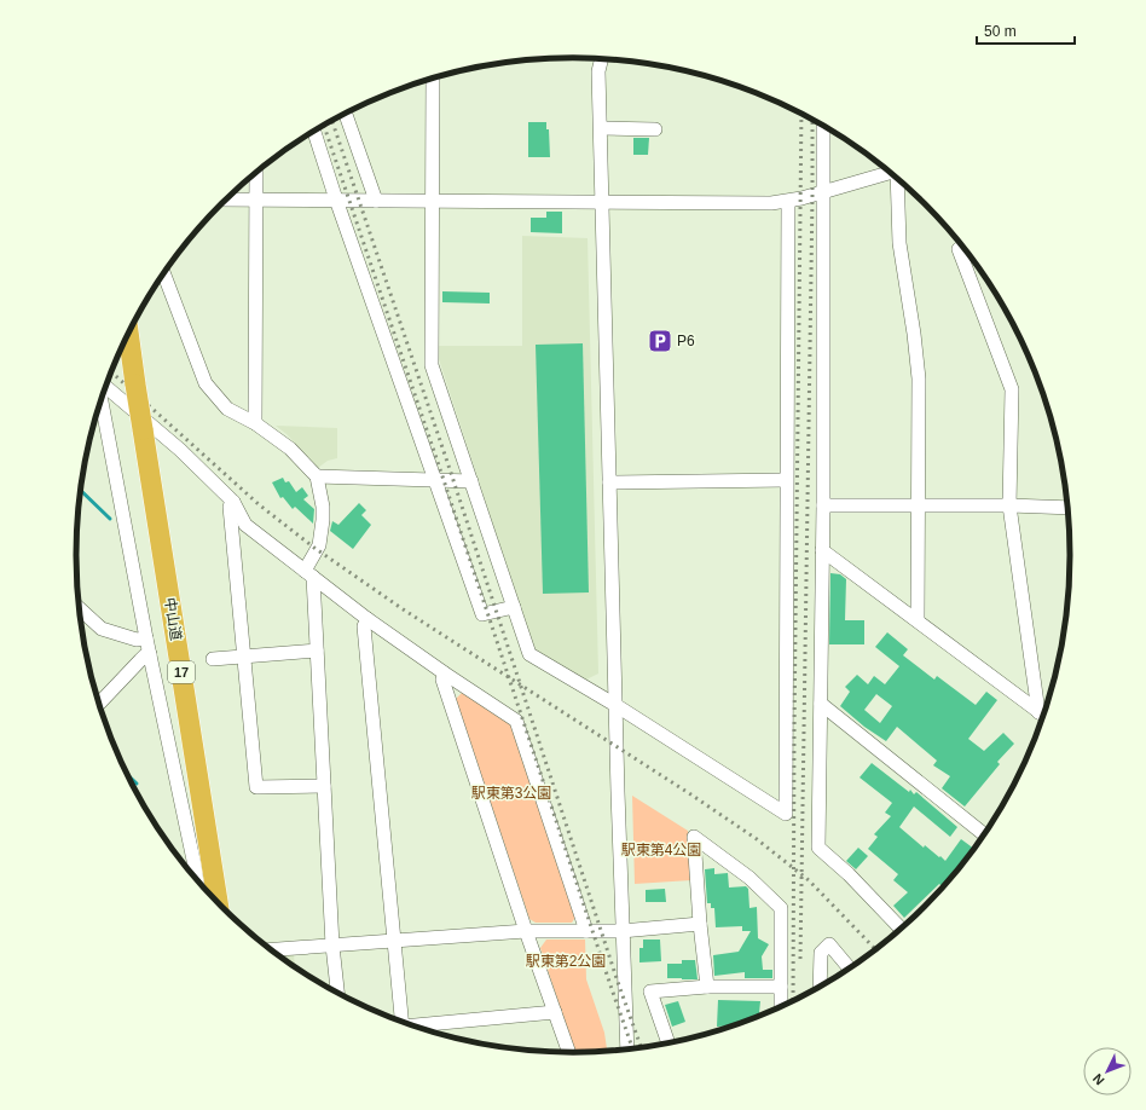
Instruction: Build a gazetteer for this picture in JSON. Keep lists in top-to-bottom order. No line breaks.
{"streets":{"highway":["中山道","17"]},"parks":["駅東第3公園","駅東第4公園","駅東第2公園"],"places":{"parking":["P6"]},"scale_bar":"50 m","north":"bottom left"}
